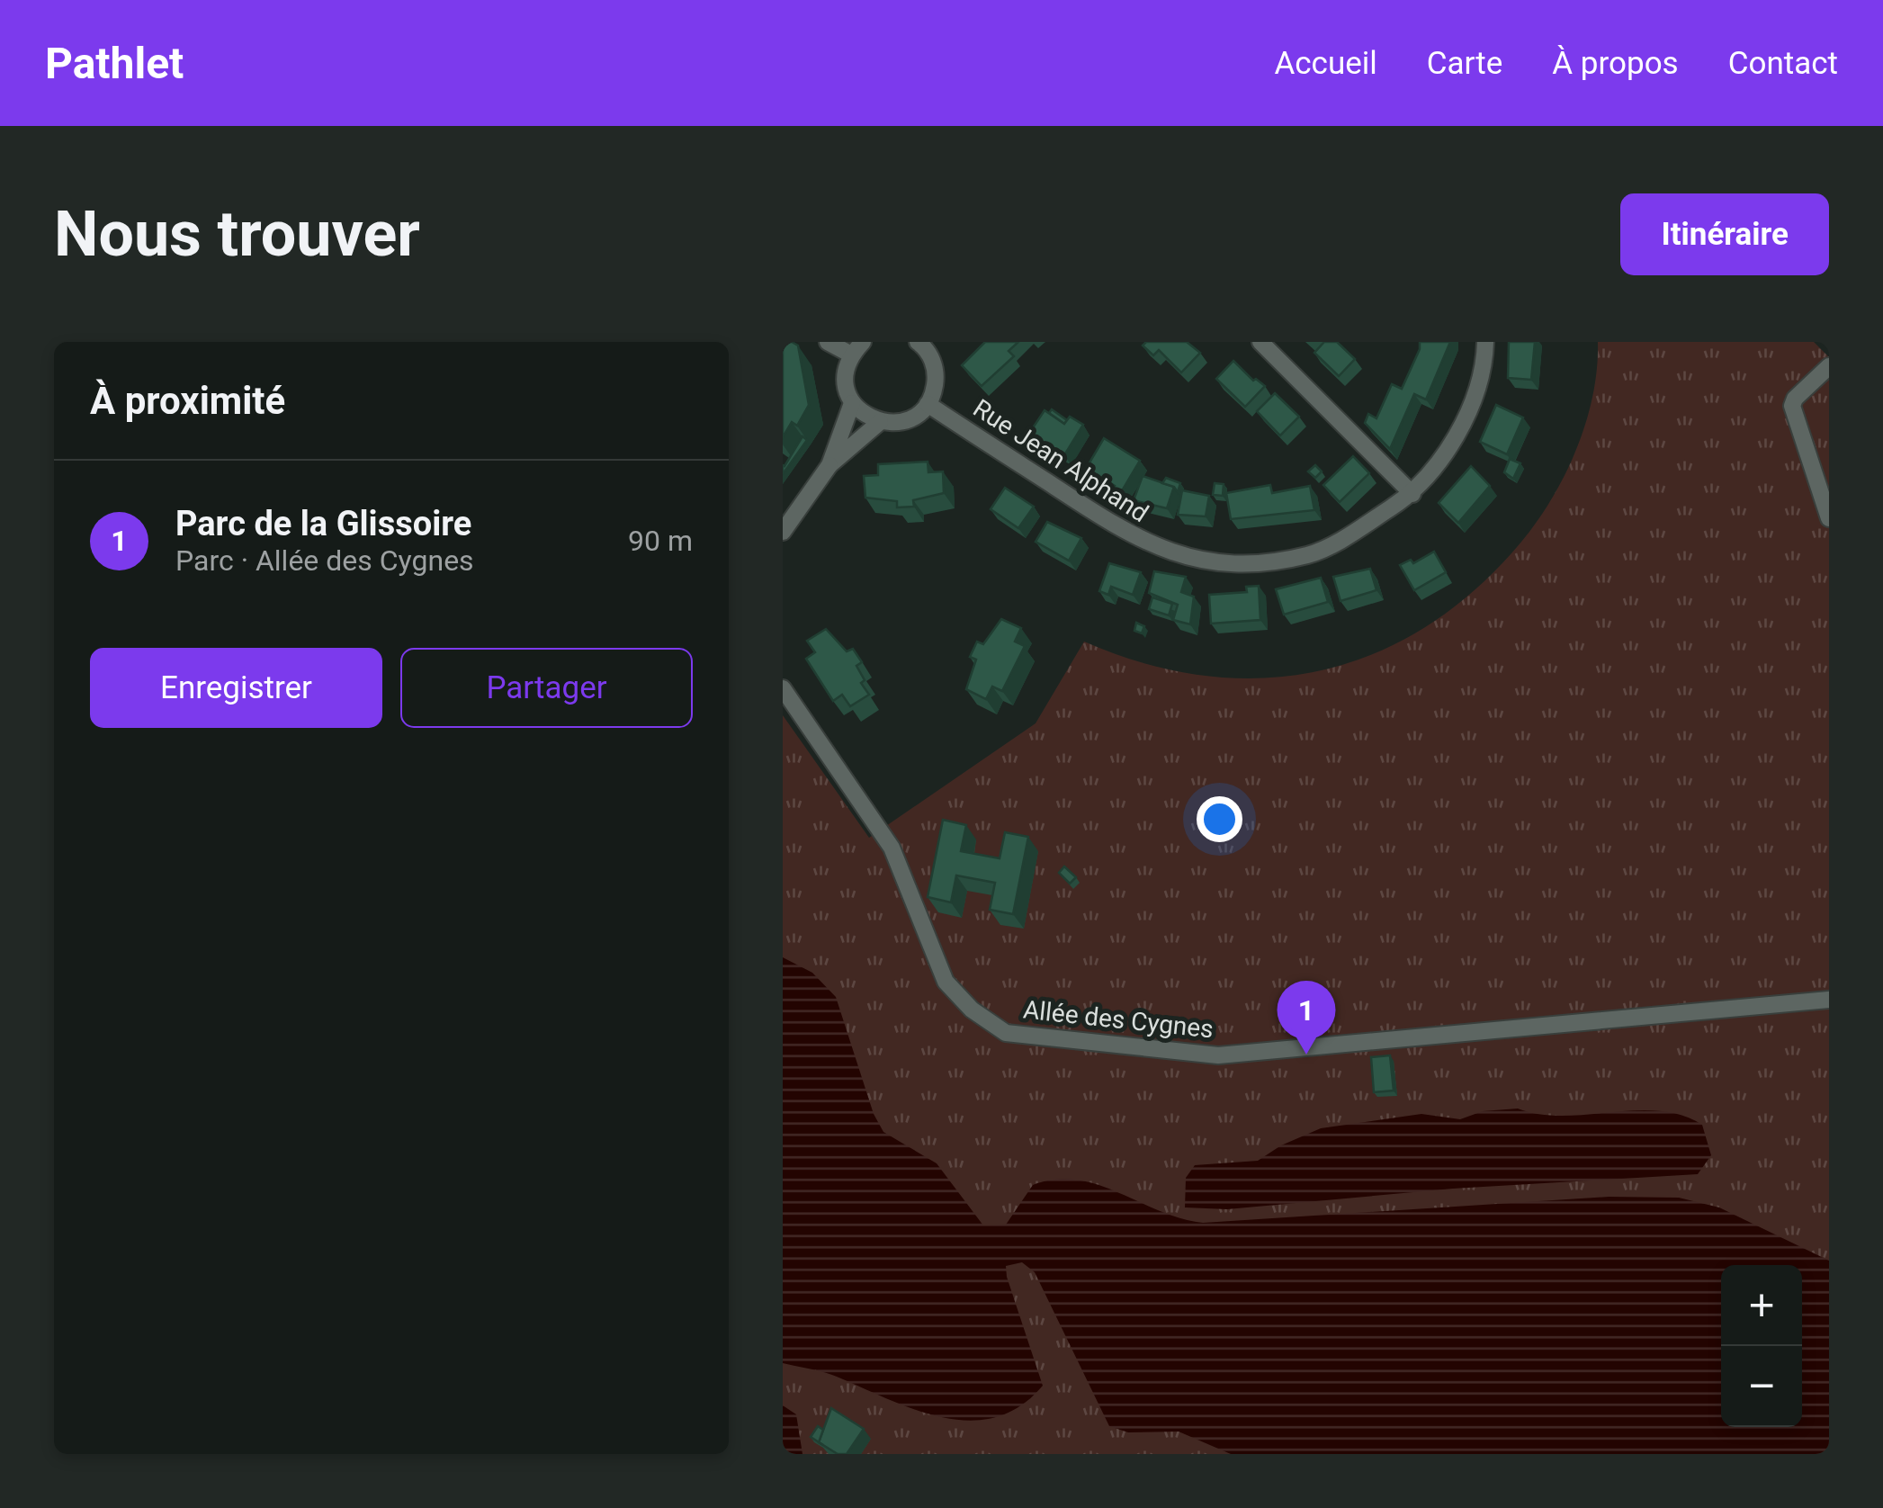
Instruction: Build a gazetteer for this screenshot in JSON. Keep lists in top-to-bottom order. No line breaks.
{"streets":{"street":["Rue Jean Alphand","Allée des Cygnes"]},"page":{"header":"Pathlet","nav":["Accueil","Carte","À propos","Contact"],"buttons":["Itinéraire",["Enregistrer","Partager"]],"title":"Nous trouver","heading":"À proximité","list":[{"mark":"1","name":"Parc de la Glissoire","note":"Parc · Allée des Cygnes","value":"90 m"}],"pins":"1","map_buttons":["+","−"]}}
